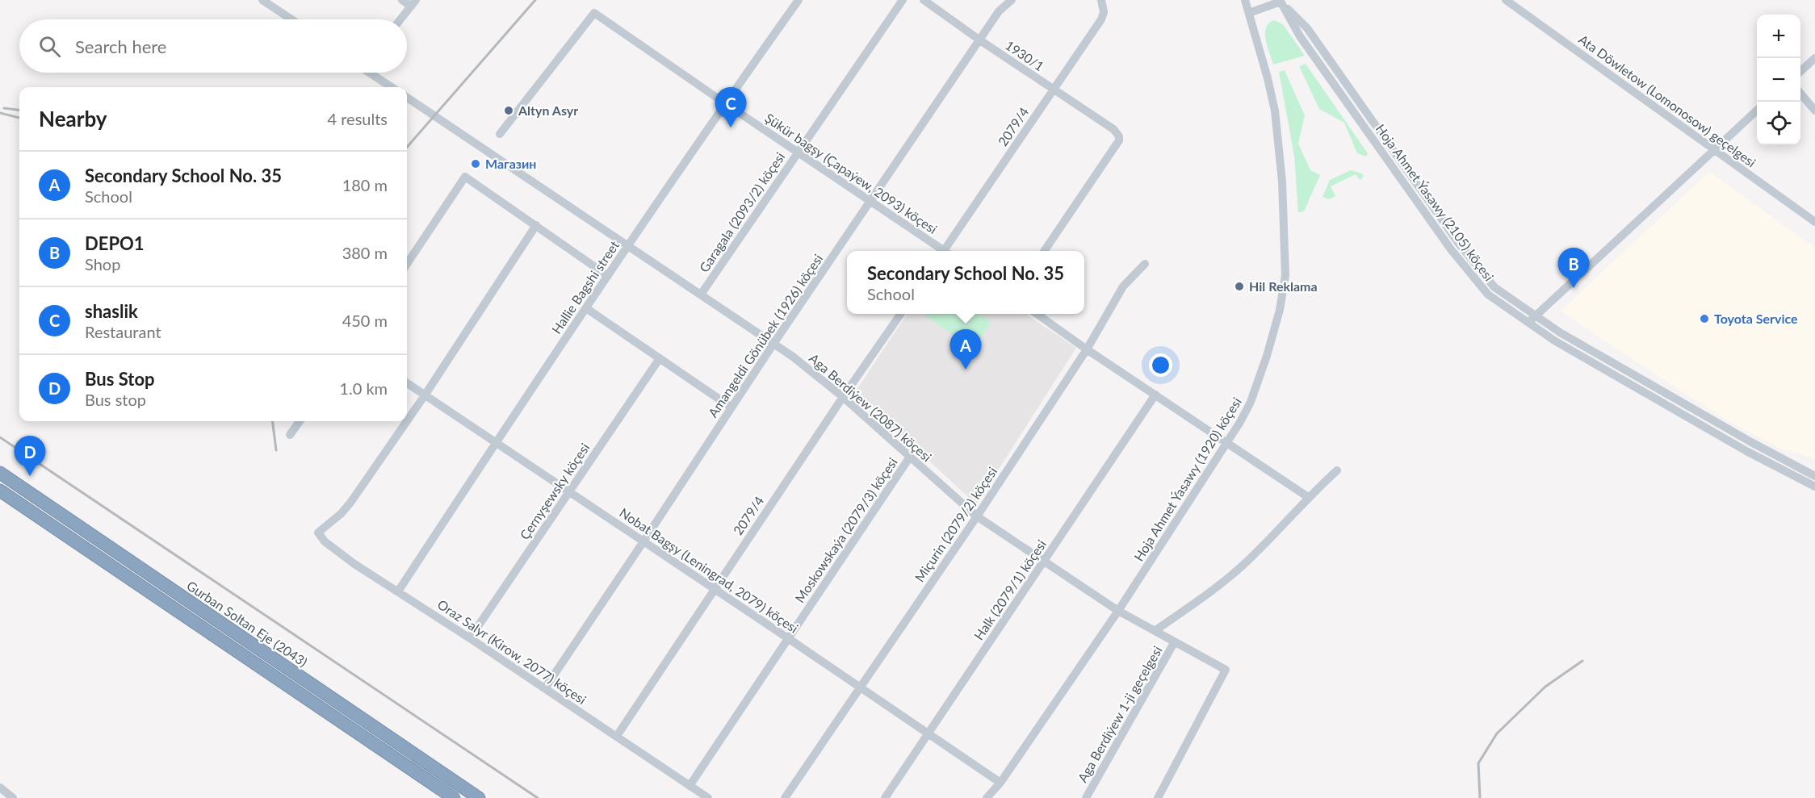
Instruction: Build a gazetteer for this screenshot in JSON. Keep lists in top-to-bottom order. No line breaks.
{"streets":{"highway":["Gurban Soltan Eje (2043)"],"street":["1930/1","Ata Döwletow (Lomonosow) geçelgesi","2079/4","Şükür bagşy (Çapaýew, 2093) köçesi","Hoja Ahmet Ýasawy (2105) köçesi","Garagala (2093/2) köçesi","Hallie Bagshi street","Amangeldi Gönübek (1926) köçesi","Aga Berdiýew (2087) köçesi","Hoja Ahmet Ýasawy (1920) köçesi","Çernyşewsky köçesi","Miçurin (2079/2) köçesi","Moskowskaýa (2079/3) köçesi","Nobat Bagşy (Leningrad, 2079) köçesi","Halk (2079/1) köçesi","Oraz Salyr (Kirow, 2077) köçesi","Aga Berdiýew 1-ji geçelgesi"]},"crossings":[["1930/1","2079/4"],["1930/1","Amangeldi Gönübek (1926) köçesi"],["2079/4","Aga Berdiýew (2087) köçesi"],["2079/4","Nobat Bagşy (Leningrad, 2079) köçesi"],["2079/4","Oraz Salyr (Kirow, 2077) köçesi"],["Şükür bagşy (Çapaýew, 2093) köçesi","Garagala (2093/2) köçesi"],["Şükür bagşy (Çapaýew, 2093) köçesi","Hallie Bagshi street"],["Şükür bagşy (Çapaýew, 2093) köçesi","Amangeldi Gönübek (1926) köçesi"],["Garagala (2093/2) köçesi","Aga Berdiýew (2087) köçesi"],["Hallie Bagshi street","Aga Berdiýew (2087) köçesi"],["Hallie Bagshi street","Nobat Bagşy (Leningrad, 2079) köçesi"],["Hallie Bagshi street","Oraz Salyr (Kirow, 2077) köçesi"],["Amangeldi Gönübek (1926) köçesi","Aga Berdiýew (2087) köçesi"],["Amangeldi Gönübek (1926) köçesi","Nobat Bagşy (Leningrad, 2079) köçesi"],["Amangeldi Gönübek (1926) köçesi","Oraz Salyr (Kirow, 2077) köçesi"],["Aga Berdiýew (2087) köçesi","Hoja Ahmet Ýasawy (1920) köçesi"],["Aga Berdiýew (2087) köçesi","Miçurin (2079/2) köçesi"],["Aga Berdiýew (2087) köçesi","Moskowskaýa (2079/3) köçesi"],["Aga Berdiýew (2087) köçesi","Halk (2079/1) köçesi"],["Aga Berdiýew (2087) köçesi","Aga Berdiýew 1-ji geçelgesi"],["Hoja Ahmet Ýasawy (1920) köçesi","Nobat Bagşy (Leningrad, 2079) köçesi"],["Çernyşewsky köçesi","Nobat Bagşy (Leningrad, 2079) köçesi"],["Çernyşewsky köçesi","Oraz Salyr (Kirow, 2077) köçesi"],["Miçurin (2079/2) köçesi","Nobat Bagşy (Leningrad, 2079) köçesi"],["Moskowskaýa (2079/3) köçesi","Nobat Bagşy (Leningrad, 2079) köçesi"],["Moskowskaýa (2079/3) köçesi","Oraz Salyr (Kirow, 2077) köçesi"],["Nobat Bagşy (Leningrad, 2079) köçesi","Halk (2079/1) köçesi"],["Nobat Bagşy (Leningrad, 2079) köçesi","Oraz Salyr (Kirow, 2077) köçesi"]],"places":["Altyn Asyr","Магазин","Hil Reklama","Toyota Service"],"page":{"map_buttons":["+","−"],"search":"Search here","pins":["C","B","A","D"],"heading":["Nearby","4 results"],"list":[{"mark":"A","name":"Secondary School No. 35","note":"School","value":"180 m"},{"mark":"B","name":"DEPO1","note":"Shop","value":"380 m"},{"mark":"C","name":"shaslik","note":"Restaurant","value":"450 m"},{"mark":"D","name":"Bus Stop","note":"Bus stop","value":"1.0 km"}],"popup":["Secondary School No. 35","School"]}}
